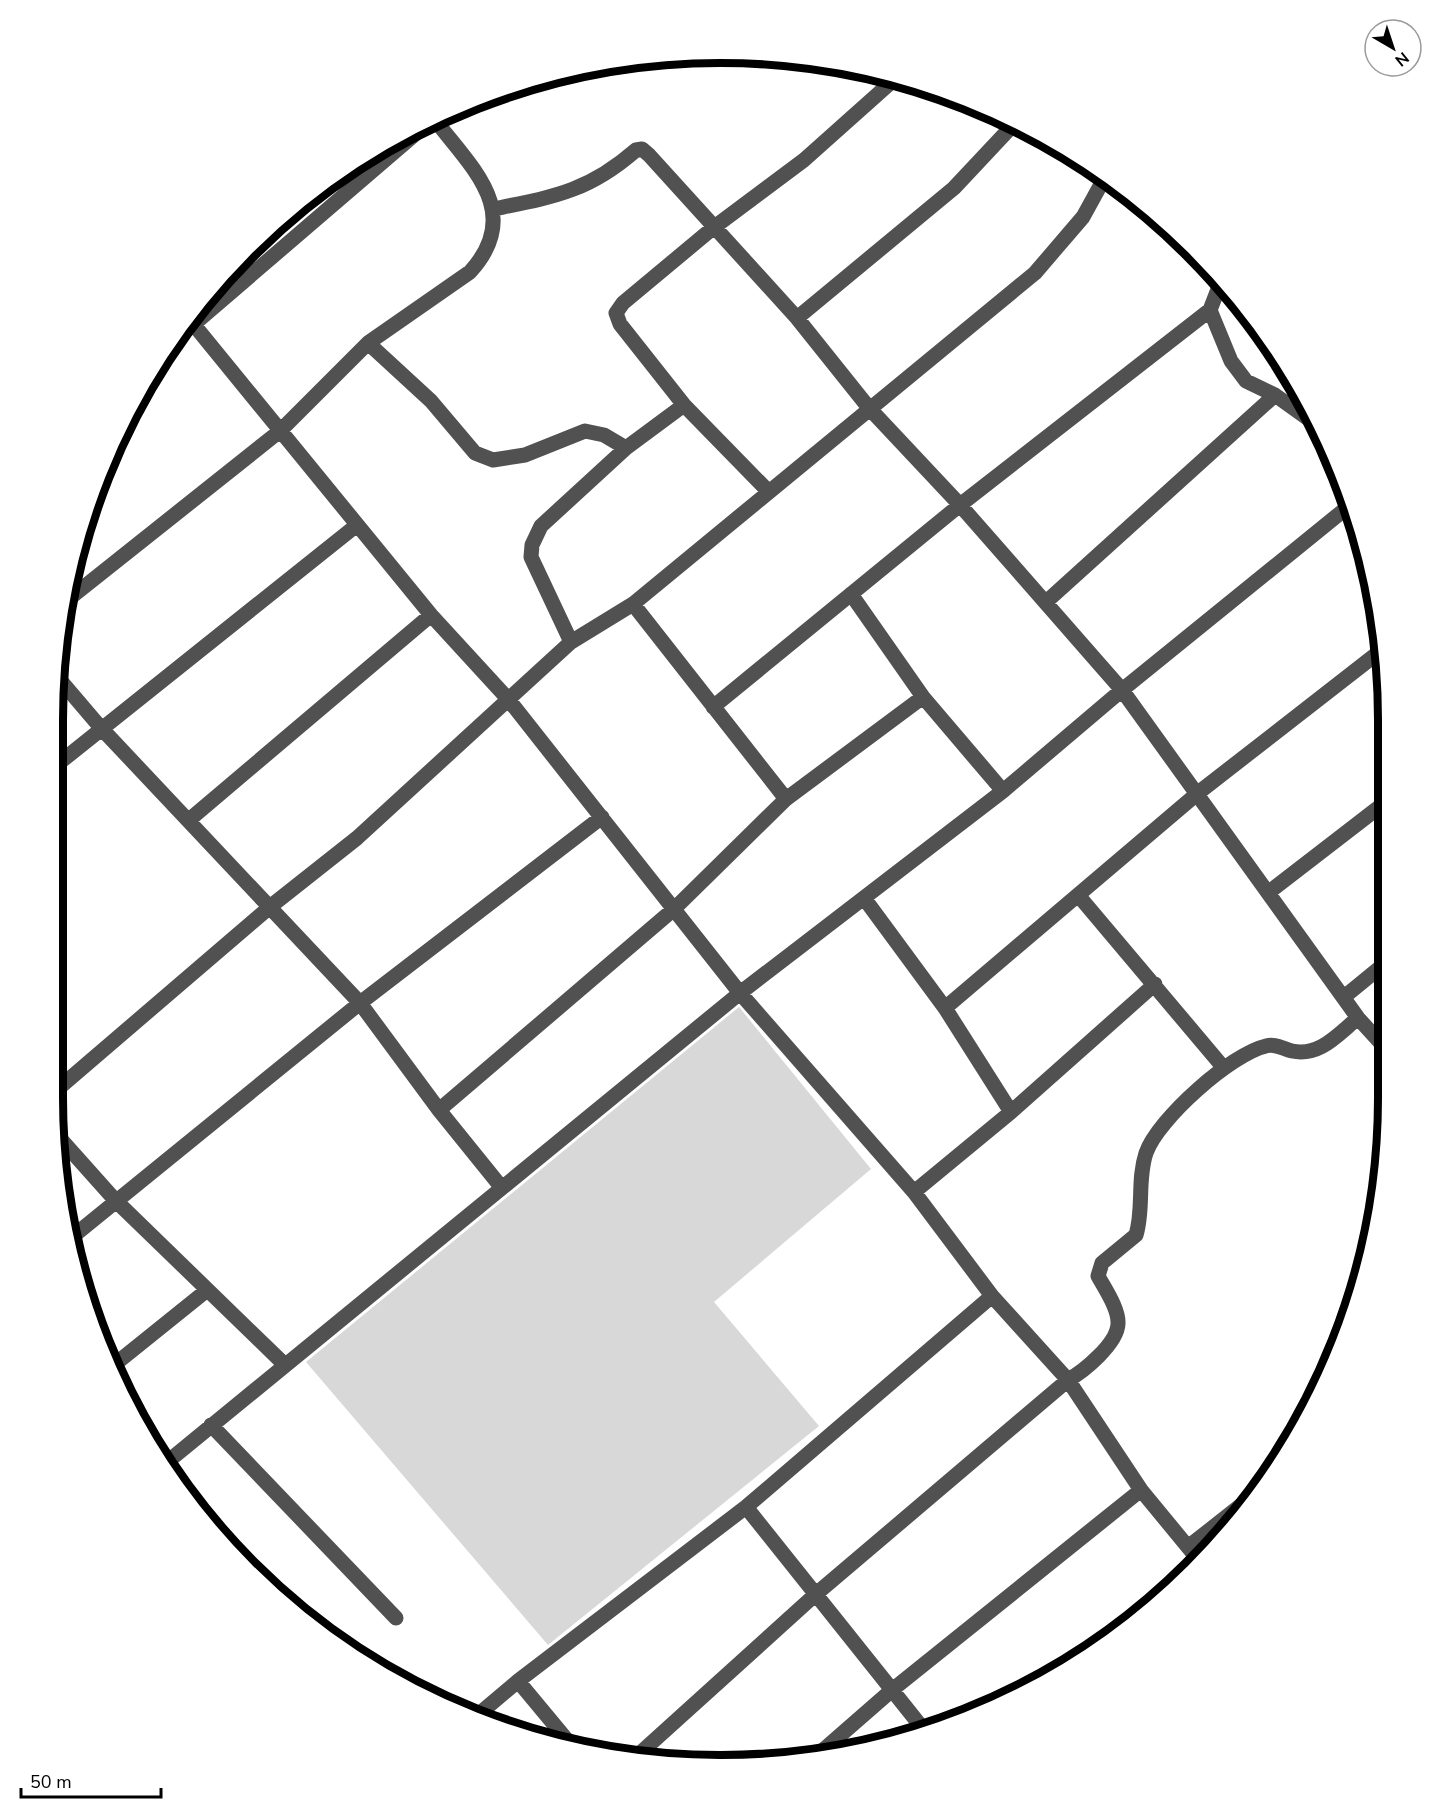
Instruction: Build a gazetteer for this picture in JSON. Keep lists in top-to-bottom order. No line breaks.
{"scale_bar":"50 m","north":"bottom right"}
